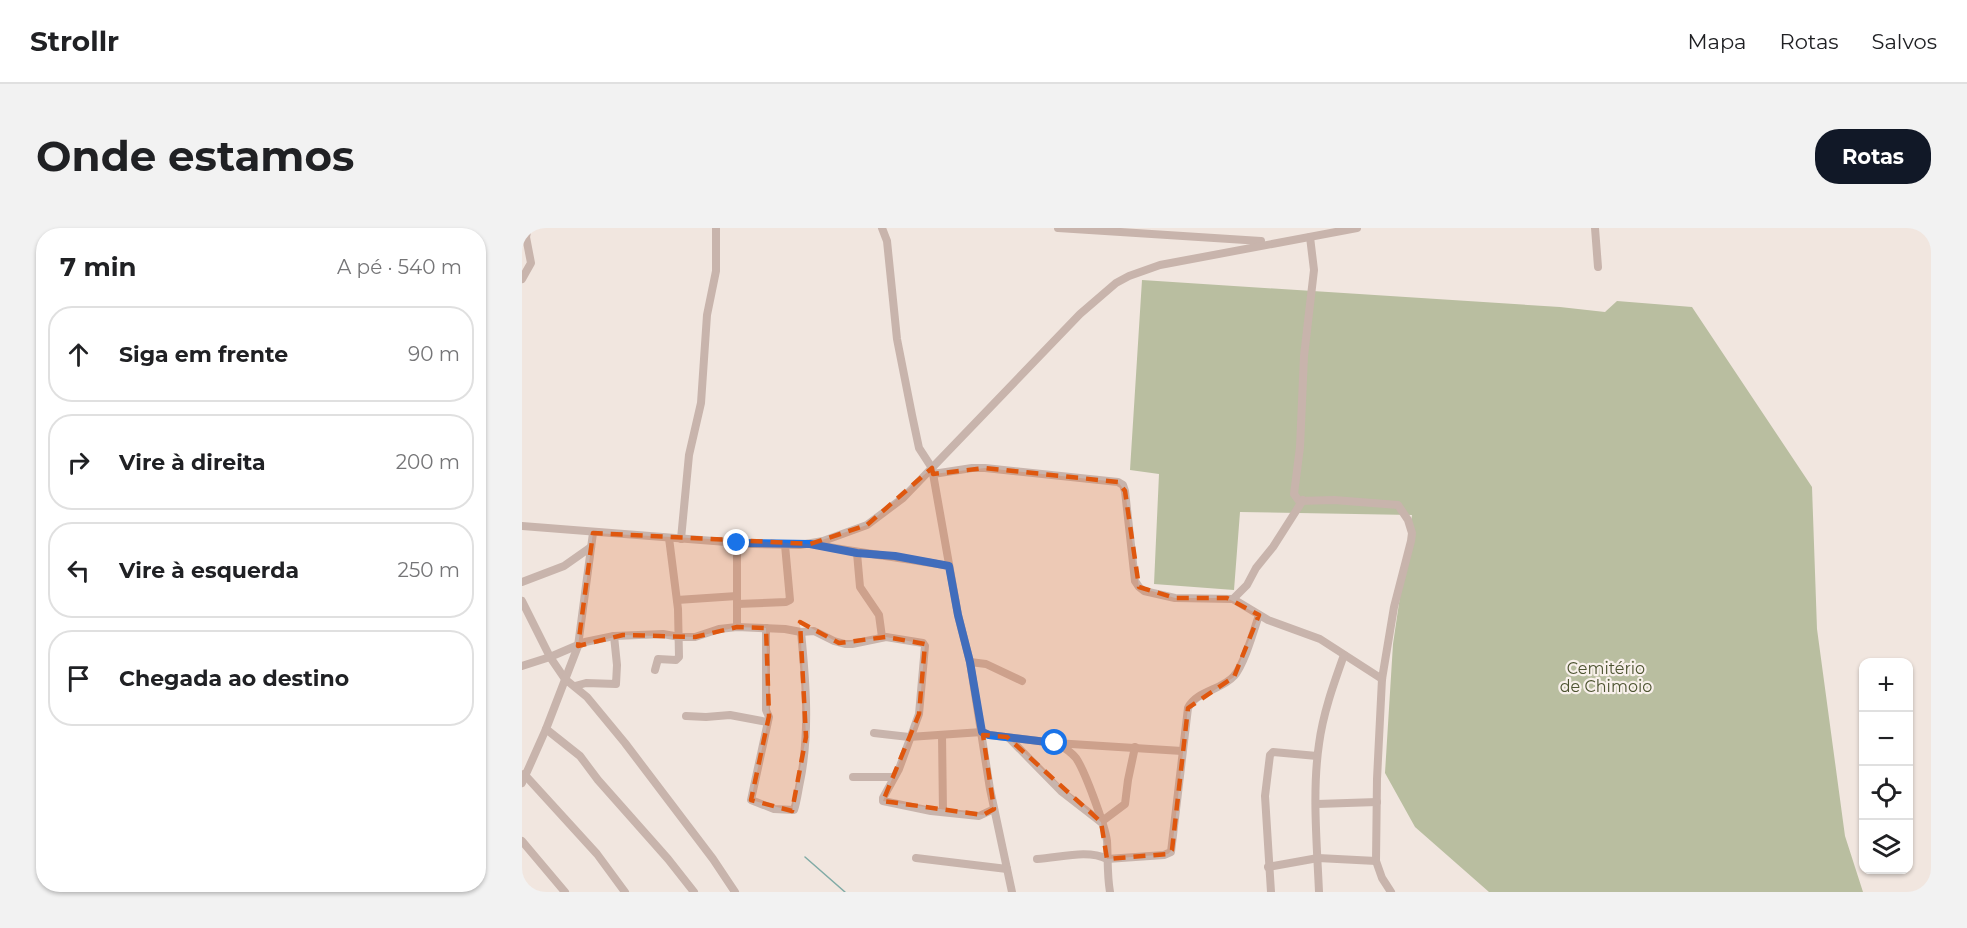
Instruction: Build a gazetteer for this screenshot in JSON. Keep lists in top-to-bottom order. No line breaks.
{"parks":["Cemitério de Chimoio"],"page":{"header":"Strollr","nav":["Mapa","Rotas","Salvos"],"buttons":"Rotas","title":"Onde estamos","heading":["7 min","A pé · 540 m"],"list":[["Siga em frente","90 m"],["Vire à direita","200 m"],["Vire à esquerda","250 m"],"Chegada ao destino"],"map_buttons":["+","−"]}}
